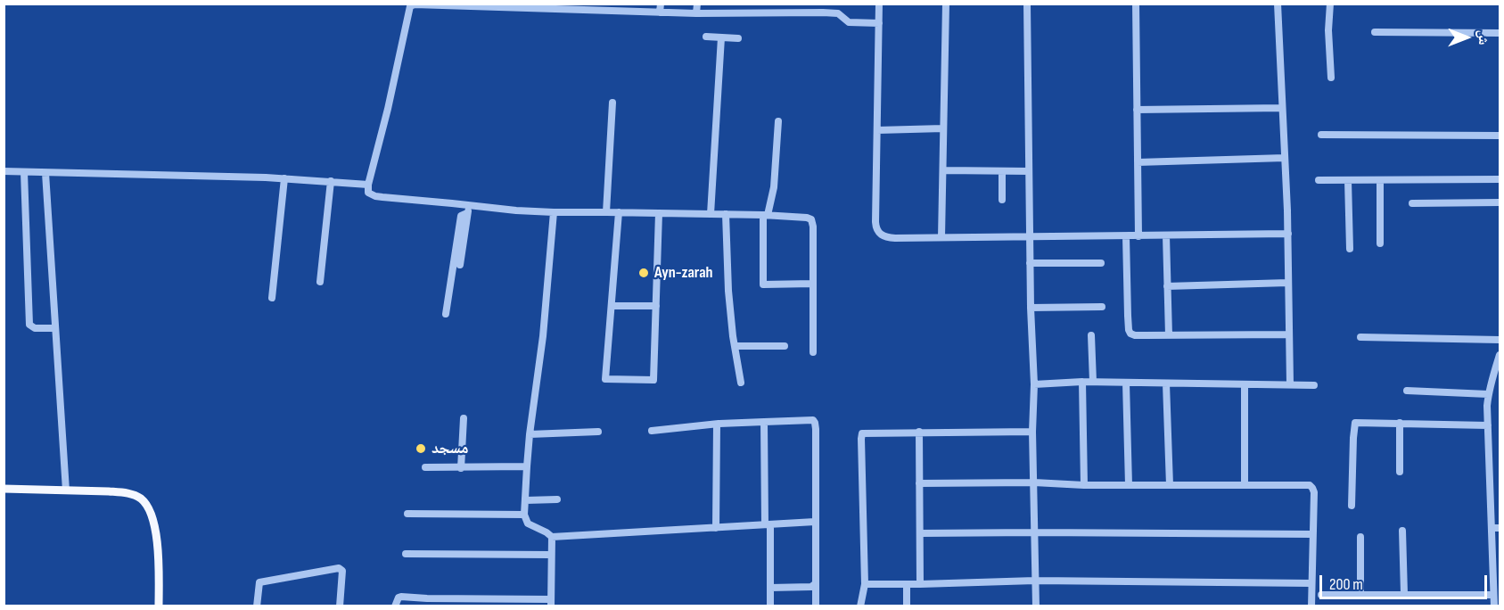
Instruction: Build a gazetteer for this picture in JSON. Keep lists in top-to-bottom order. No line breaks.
{"places":["Ayn-zarah","مسجد"],"scale_bar":"200 m","north":"right"}
